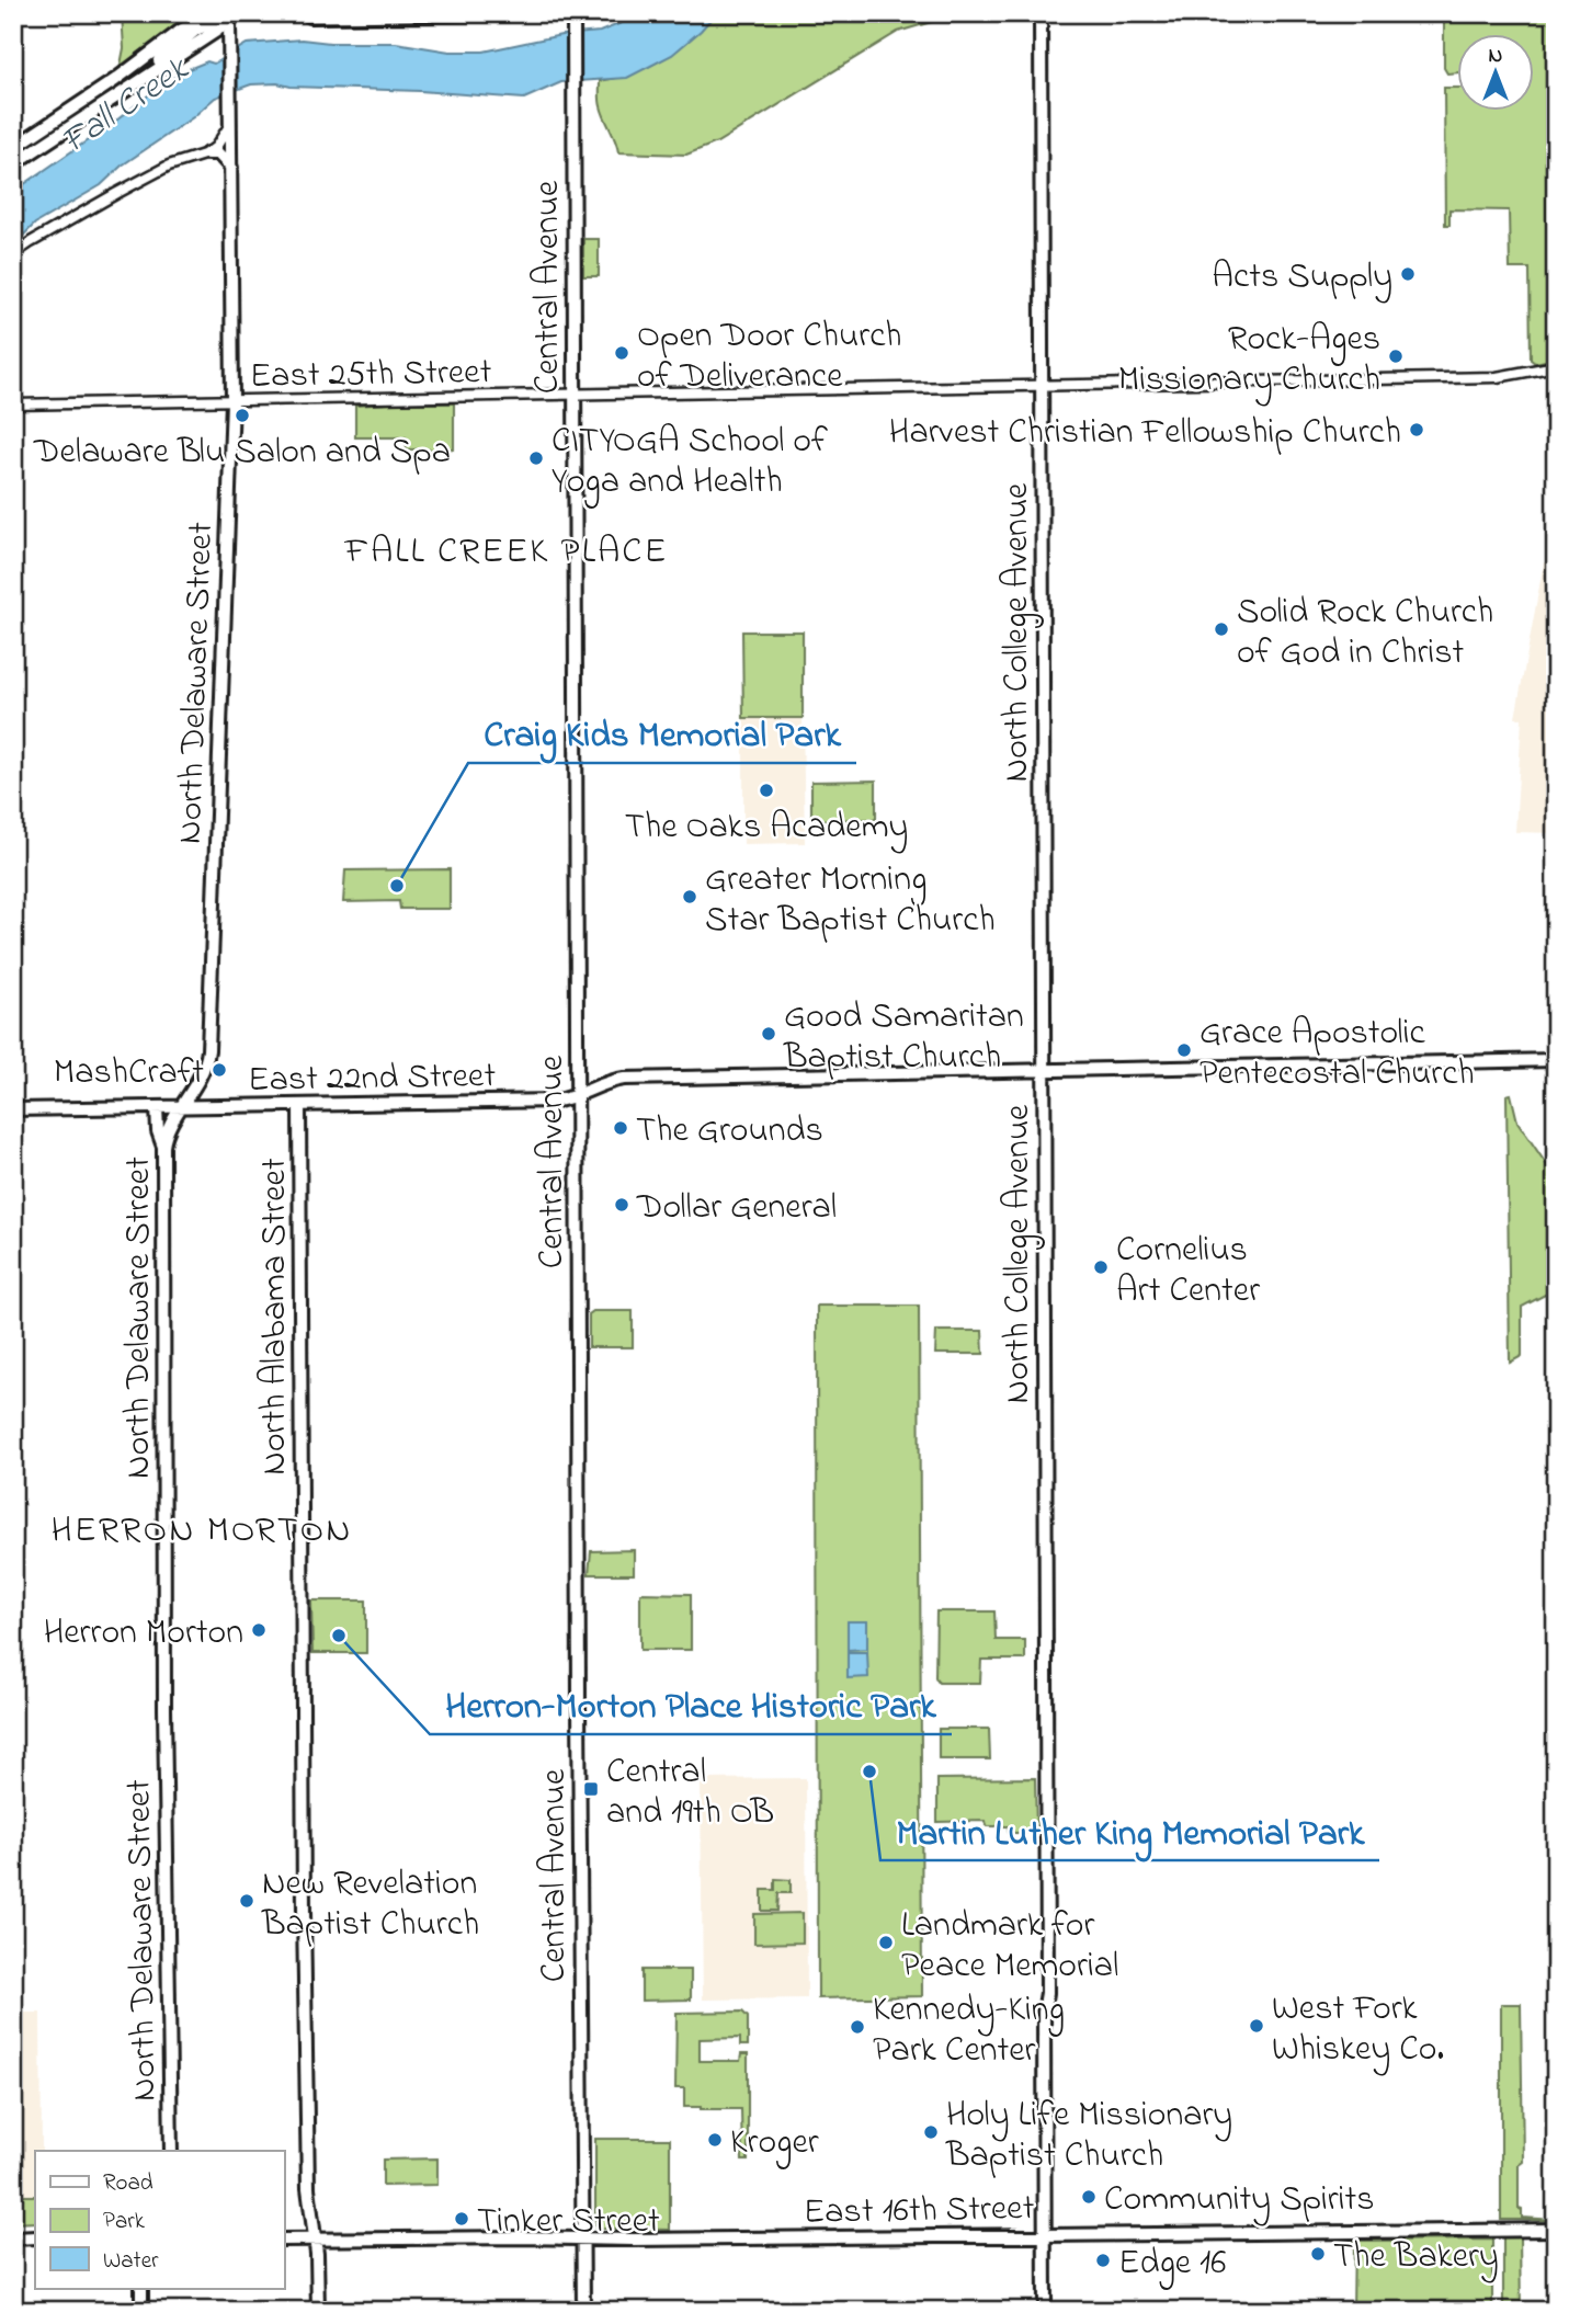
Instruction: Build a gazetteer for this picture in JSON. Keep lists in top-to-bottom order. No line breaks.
{"streets":{"main road":["Central Avenue","North College Avenue","North Delaware Street","East 22nd Street","North Alabama Street","East 16th Street"],"street":["East 25th Street"]},"crossings":[["Central Avenue","East 25th Street"],["Central Avenue","East 22nd Street"],["Central Avenue","East 16th Street"],["East 25th Street","North College Avenue"],["East 25th Street","North Delaware Street"],["North College Avenue","East 22nd Street"],["North College Avenue","East 16th Street"],["North Delaware Street","East 22nd Street"],["East 22nd Street","North Alabama Street"],["North Alabama Street","East 16th Street"]],"districts":["FALL CREEK PLACE","HERRON MORTON"],"water":["Fall Creek"],"places":{"other":["Acts Supply","Open Door Church of Deliverance","Rock-Ages Missionary Church","Delaware Blu Salon and Spa","Harvest Christian Fellowship Church","CITYOGA School of Yoga and Health","Solid Rock Church of God in Christ","The Oaks Academy","Craig Kids Memorial Park","Greater Morning Star Baptist Church","Good Samaritan Baptist Church","Grace Apostolic Pentecostal Church","MashCraft","The Grounds","Dollar General","Cornelius Art Center","Herron Morton","Herron-Morton Place Historic Park","Martin Luther King Memorial Park","New Revelation Baptist Church","Landmark for Peace Memorial","West Fork Whiskey Co.","Kennedy-King Park Center","Holy Life Missionary Baptist Church","Kroger","Community Spirits","Tinker Street","The Bakery","Edge 16"],"transit":["Central and 19th OB"]},"legend":["Road","Park","Water"],"north":"top"}
